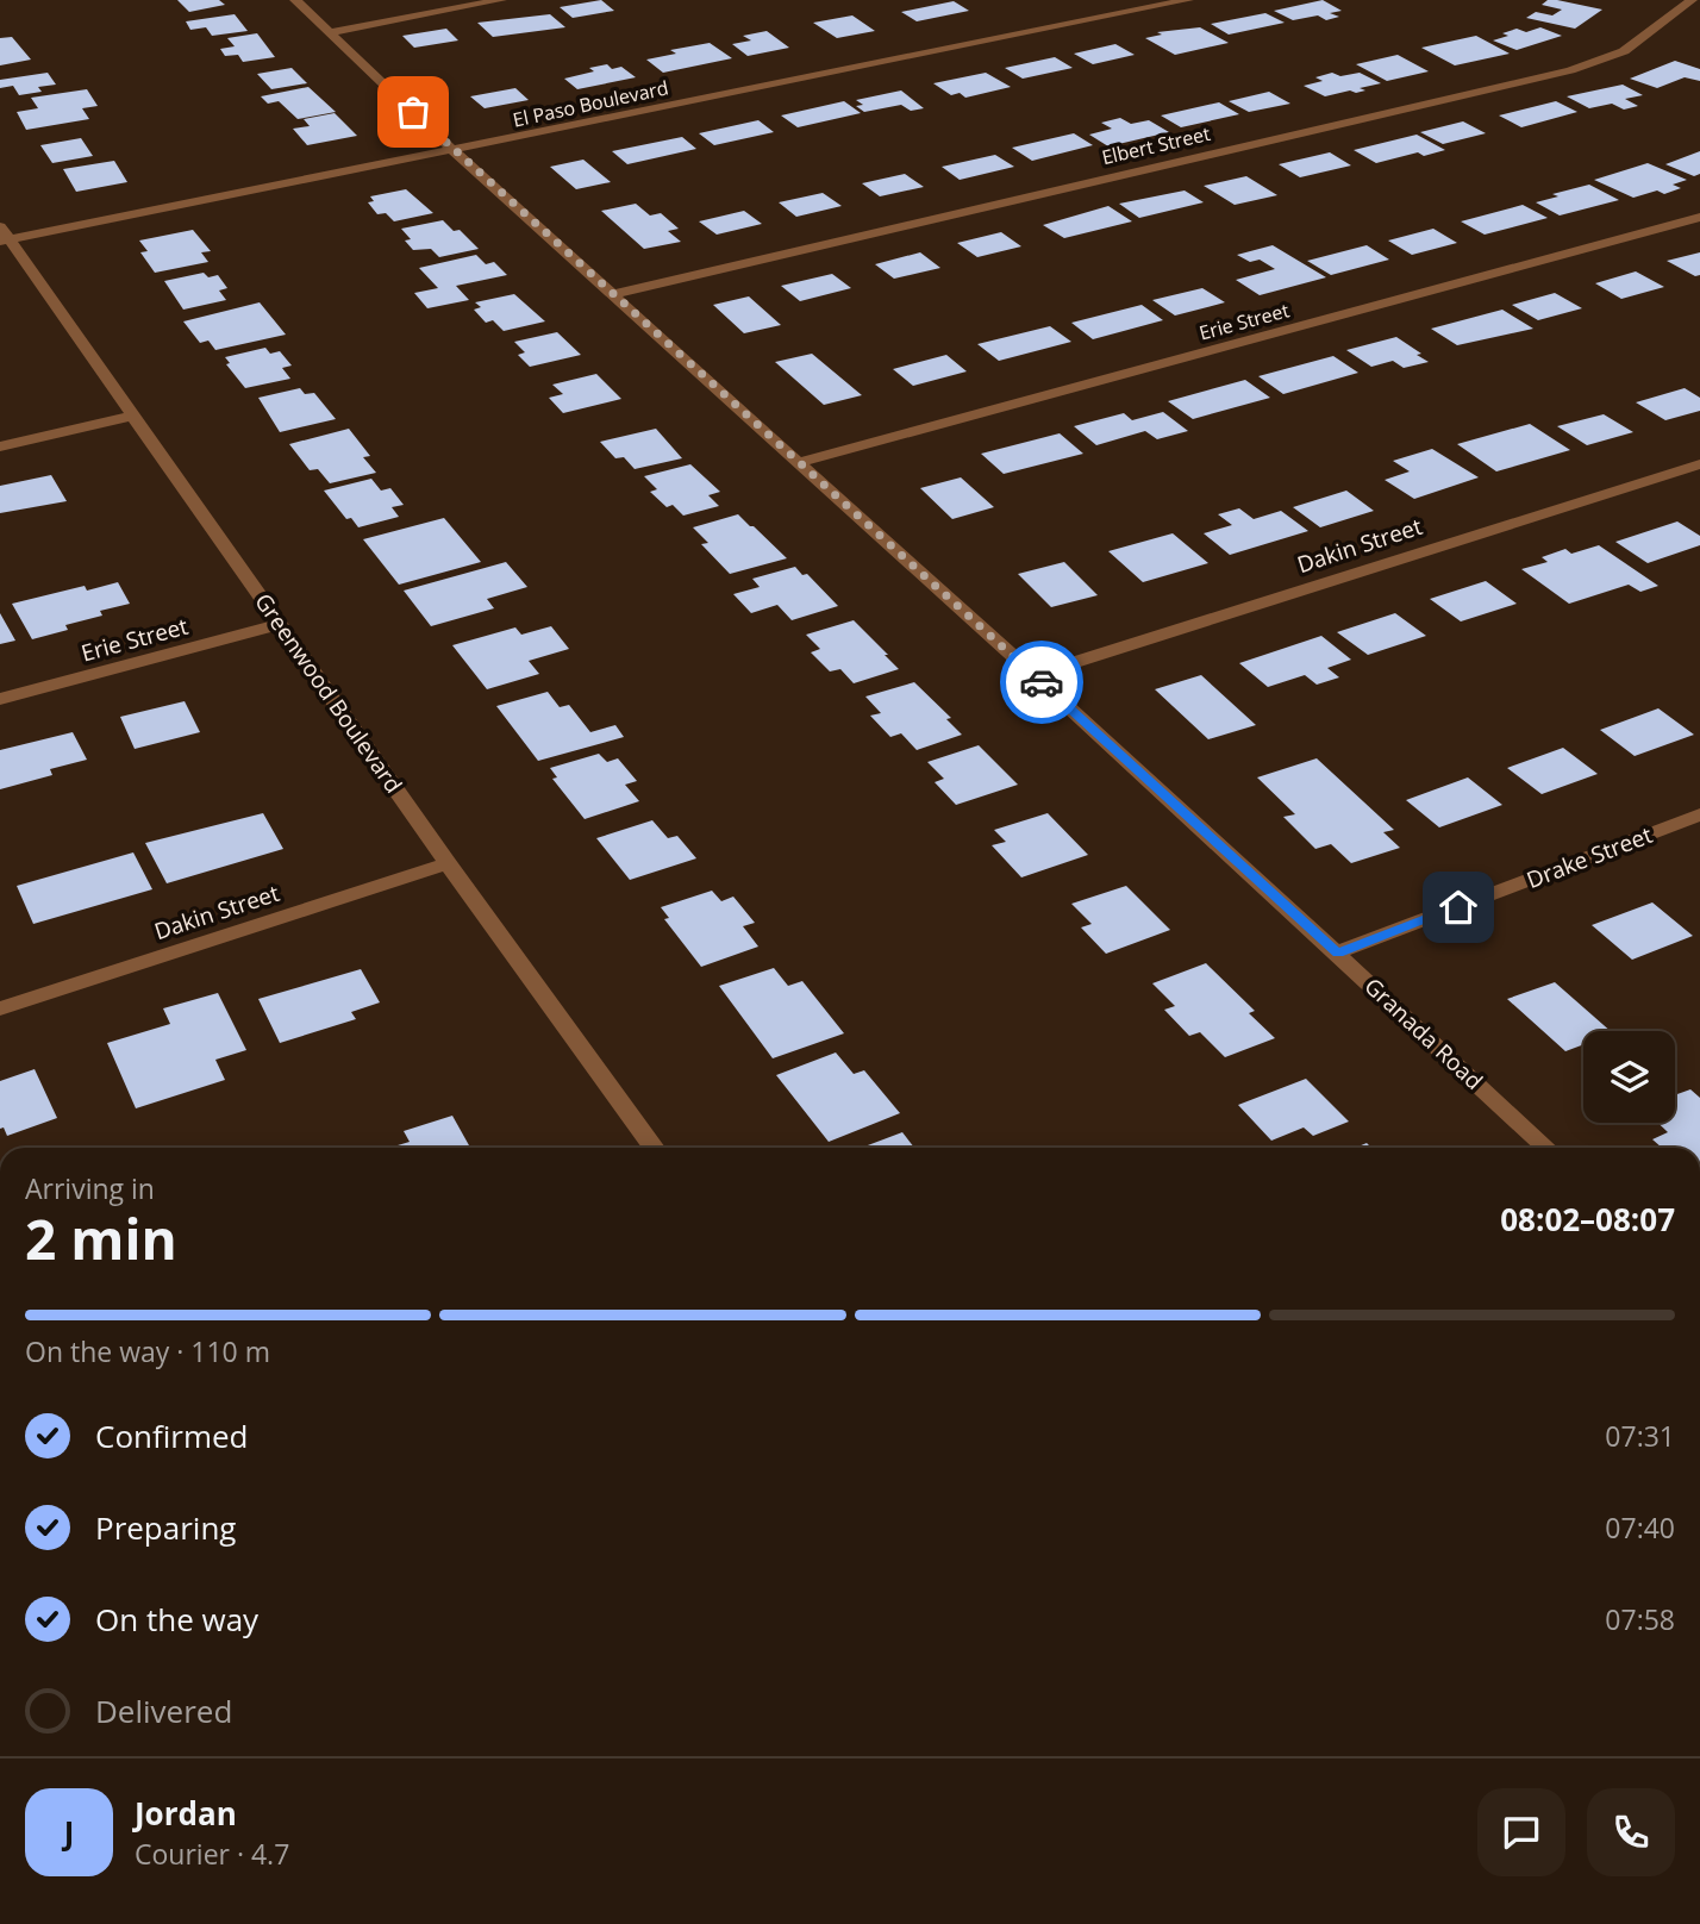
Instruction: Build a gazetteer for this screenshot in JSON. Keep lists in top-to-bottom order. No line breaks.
{"streets":{"street":["El Paso Boulevard","Elbert Street","Erie Street","Dakin Street","Greenwood Boulevard","Drake Street","Granada Road"]},"crossings":[["El Paso Boulevard","Greenwood Boulevard"],["El Paso Boulevard","Granada Road"],["Elbert Street","Granada Road"],["Erie Street","Greenwood Boulevard"],["Erie Street","Granada Road"],["Dakin Street","Greenwood Boulevard"],["Dakin Street","Granada Road"],["Drake Street","Granada Road"]],"page":{"heading":["2 min","Arriving in","08:02–08:07"],"panel":["Jordan","Courier · 4.7"],"bar":"On the way · 110 m","list":[["Confirmed","07:31"],["Preparing","07:40"],["On the way","07:58"],"Delivered"],"round":"J"}}
